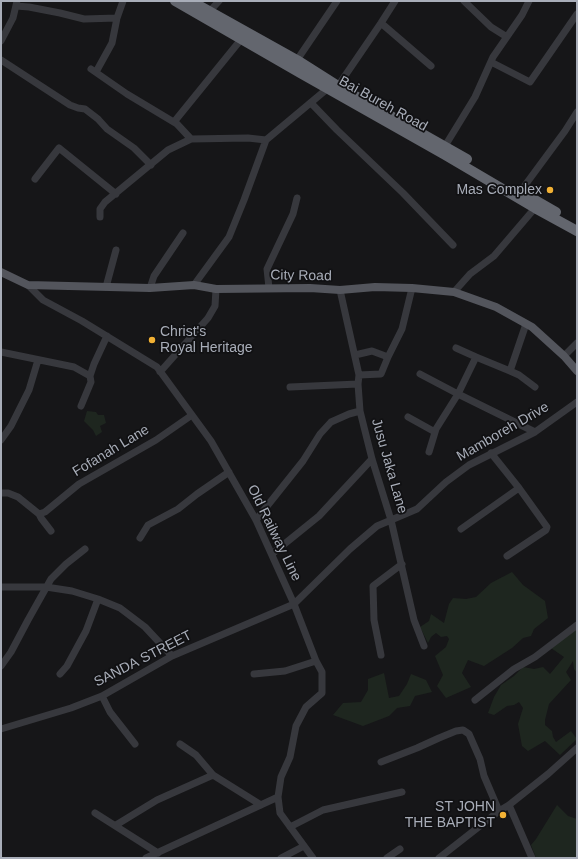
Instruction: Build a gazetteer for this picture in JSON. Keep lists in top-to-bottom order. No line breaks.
{"streets":{"highway":["Bai Bureh Road"],"main road":["City Road"],"street":["Mamboreh Drive","Fofanah Lane","Jusu Jaka Lane","Old Railway Line","SANDA STREET"]},"crossings":[["City Road","Jusu Jaka Lane"],["City Road","Old Railway Line"],["Mamboreh Drive","Jusu Jaka Lane"],["Mamboreh Drive","Old Railway Line"],["Mamboreh Drive","SANDA STREET"],["Fofanah Lane","Old Railway Line"],["Old Railway Line","SANDA STREET"]],"places":["Mas Complex","Christ's Royal Heritage","ST JOHN THE BAPTIST"]}
